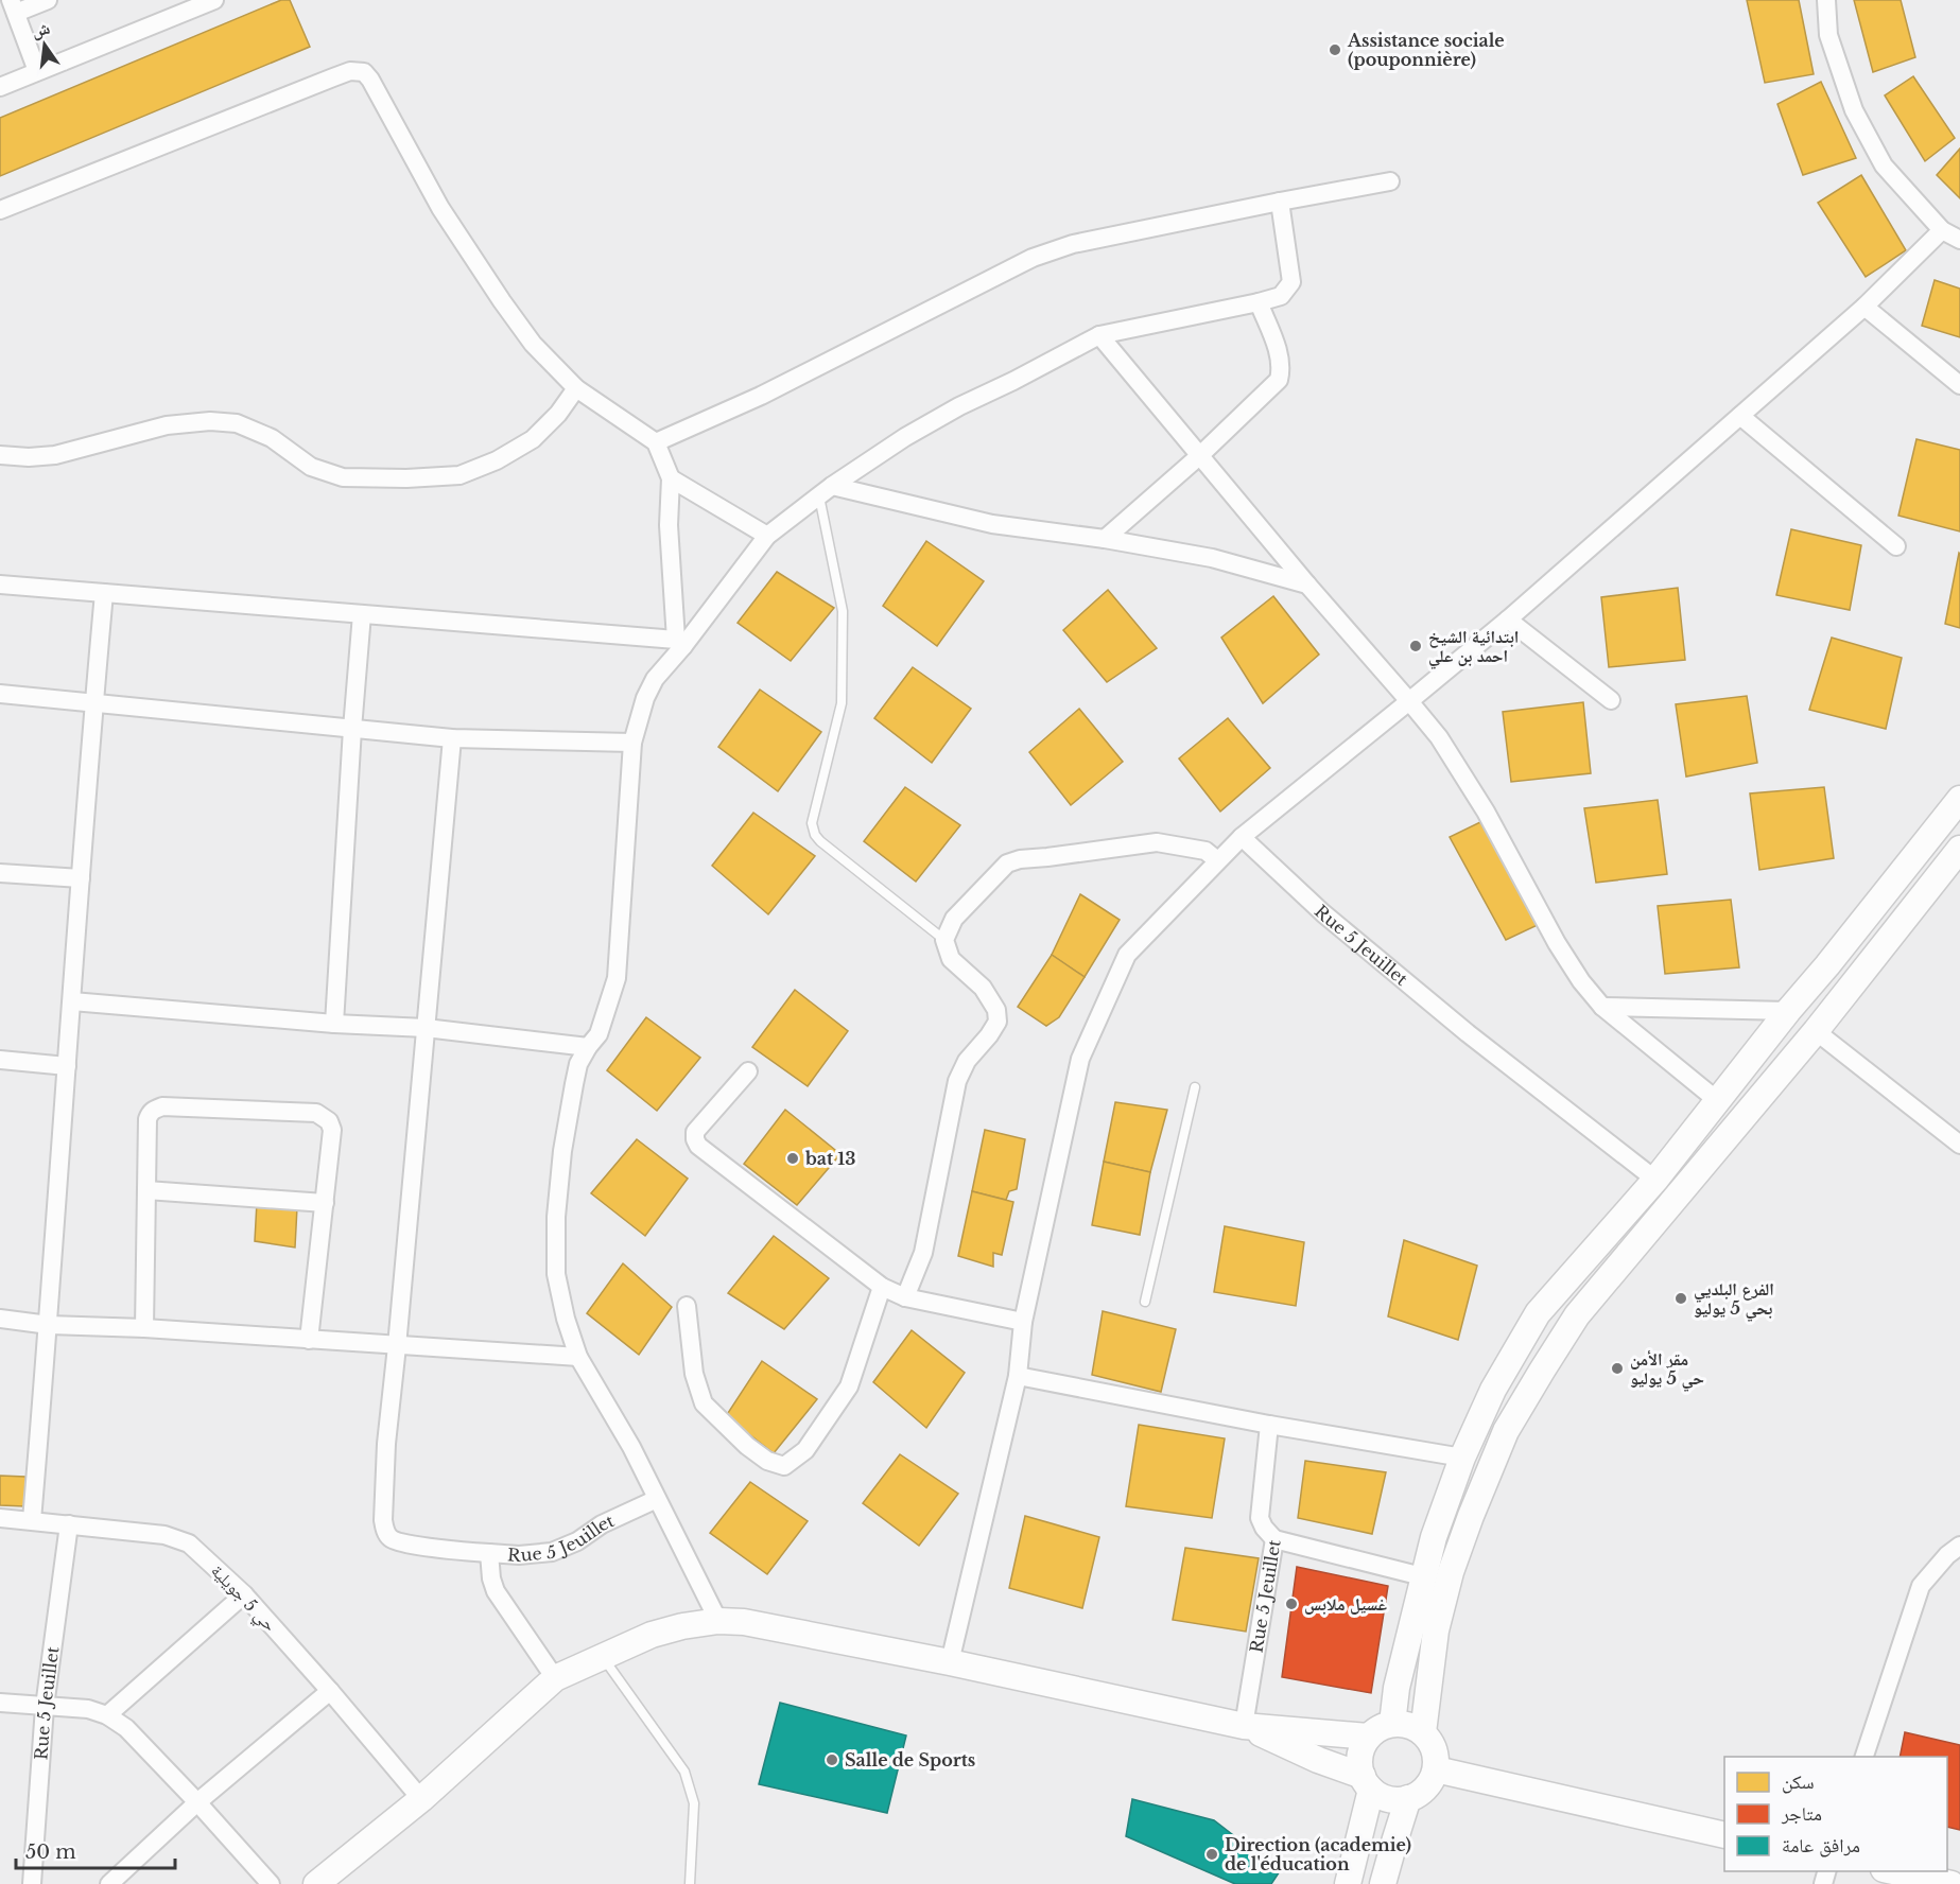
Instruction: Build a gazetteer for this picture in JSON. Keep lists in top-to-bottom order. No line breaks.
{"streets":{"street":["Rue 5 Jeuillet","حي 5 جويلية"]},"crossings":[["Rue 5 Jeuillet","حي 5 جويلية"]],"places":["Assistance sociale (pouponnière)","ابتدائية الشيخ احمد بن علي","bat 13","الفرع البلديي بحي 5 يوليو","مقر الأمن حي 5 يوليو","غسيل ملابس","Salle de Sports","Direction (academie) de l'éducation"],"legend":["سكن","متاجر","مرافق عامة"],"scale_bar":"50 m","north":"top"}
